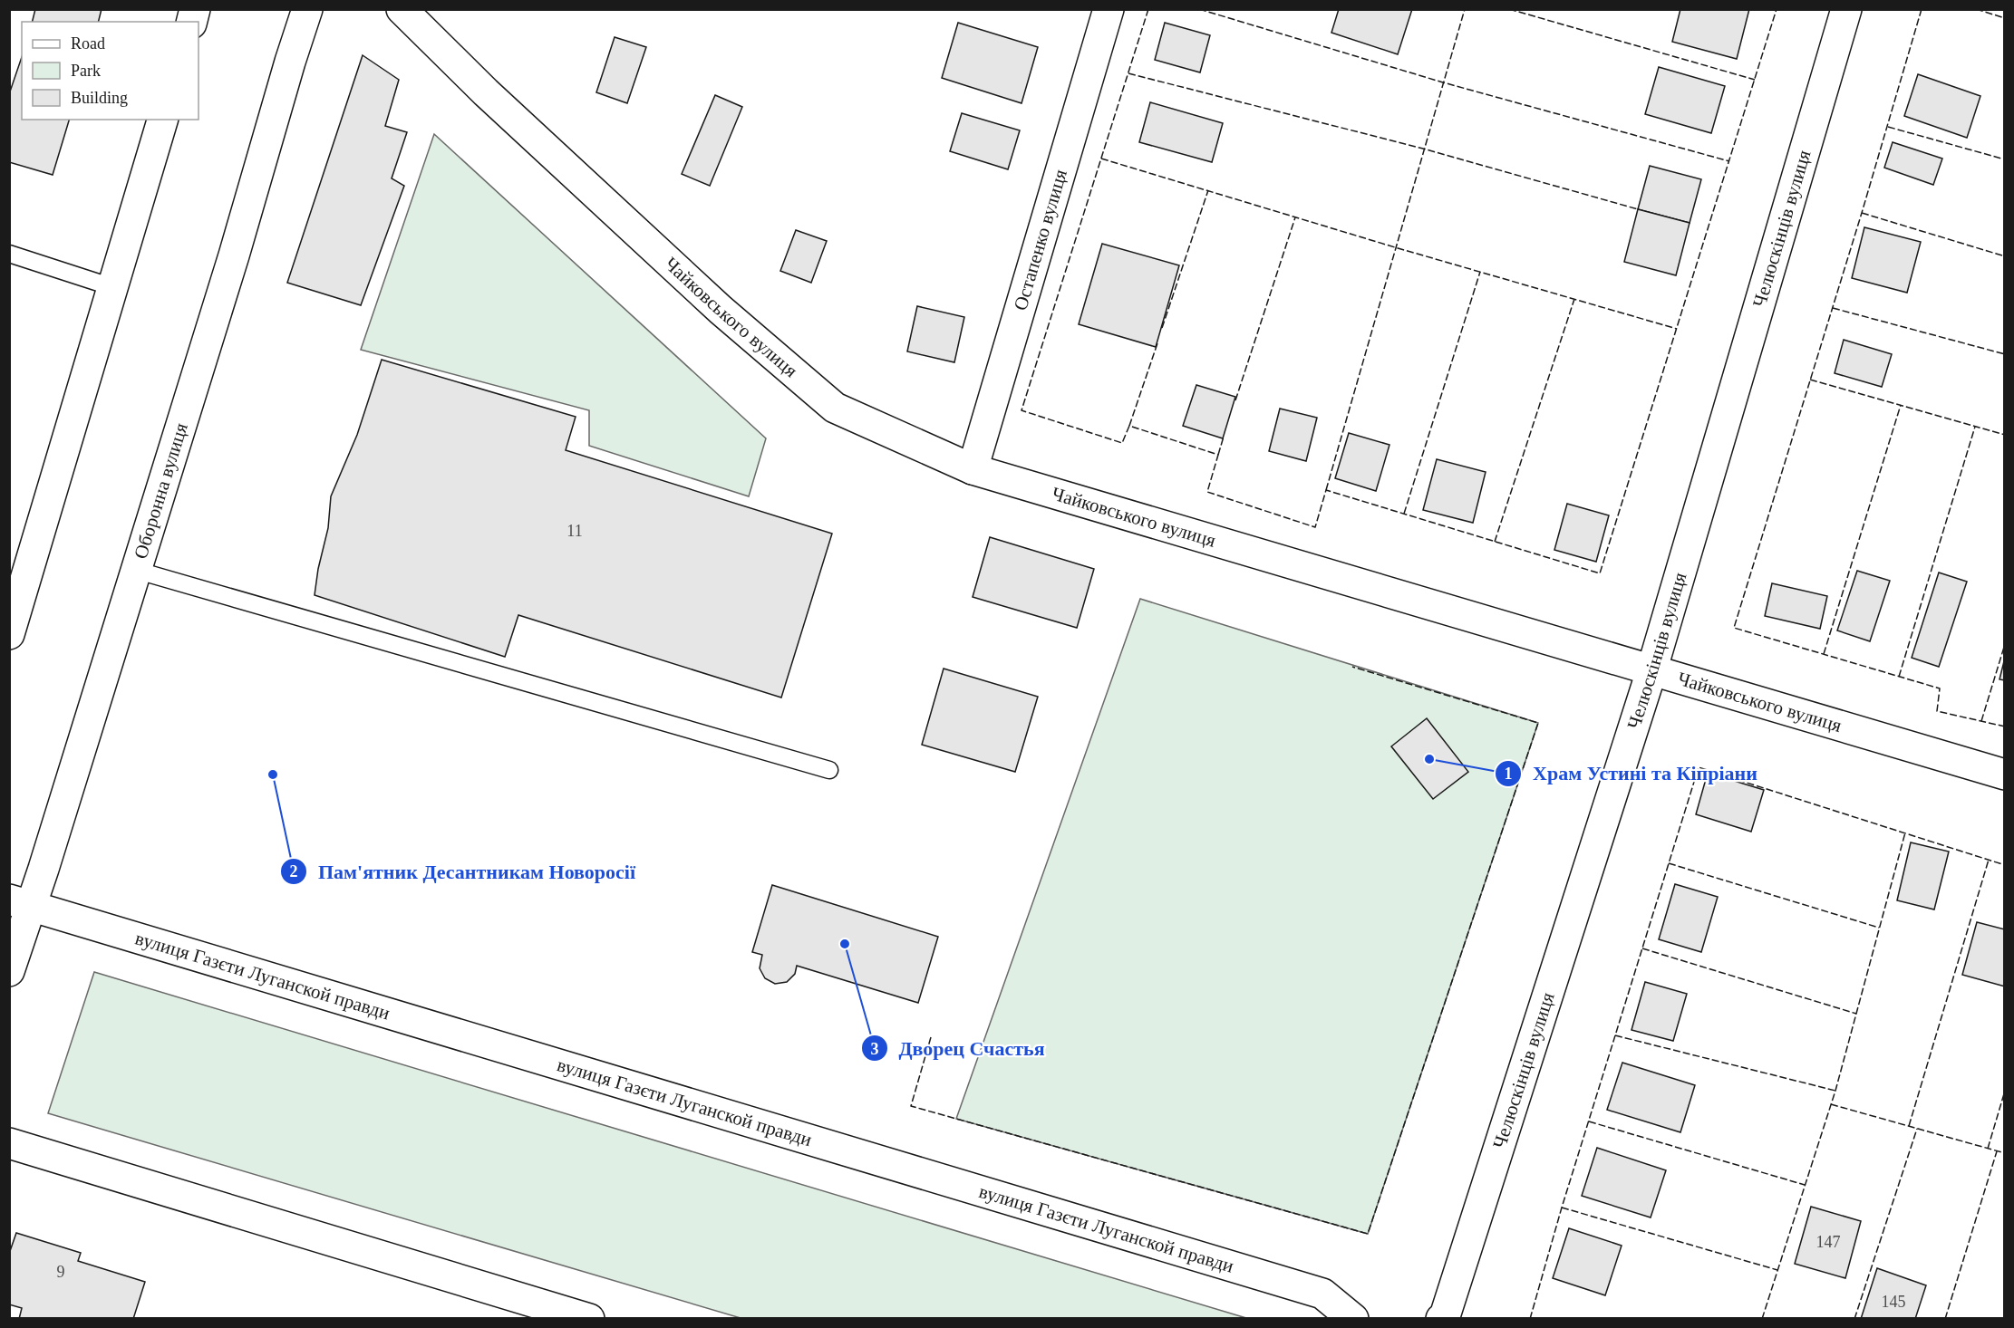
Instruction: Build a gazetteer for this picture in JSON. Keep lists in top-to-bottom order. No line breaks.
{"streets":{"street":["Челюскінців вулиця","Остапенко вулиця","Чайковського вулиця","Оборонна вулиця","вулиця Газєти Луганской правди"]},"crossings":[["Челюскінців вулиця","Чайковського вулиця"],["Остапенко вулиця","Чайковського вулиця"],["Оборонна вулиця","вулиця Газєти Луганской правди"]],"places":["Храм Устині та Кіпріани","Пам'ятник Десантникам Новоросії","Дворец Счастья"],"house_numbers":["11","147","9","145"],"legend":["Road","Park","Building"]}
